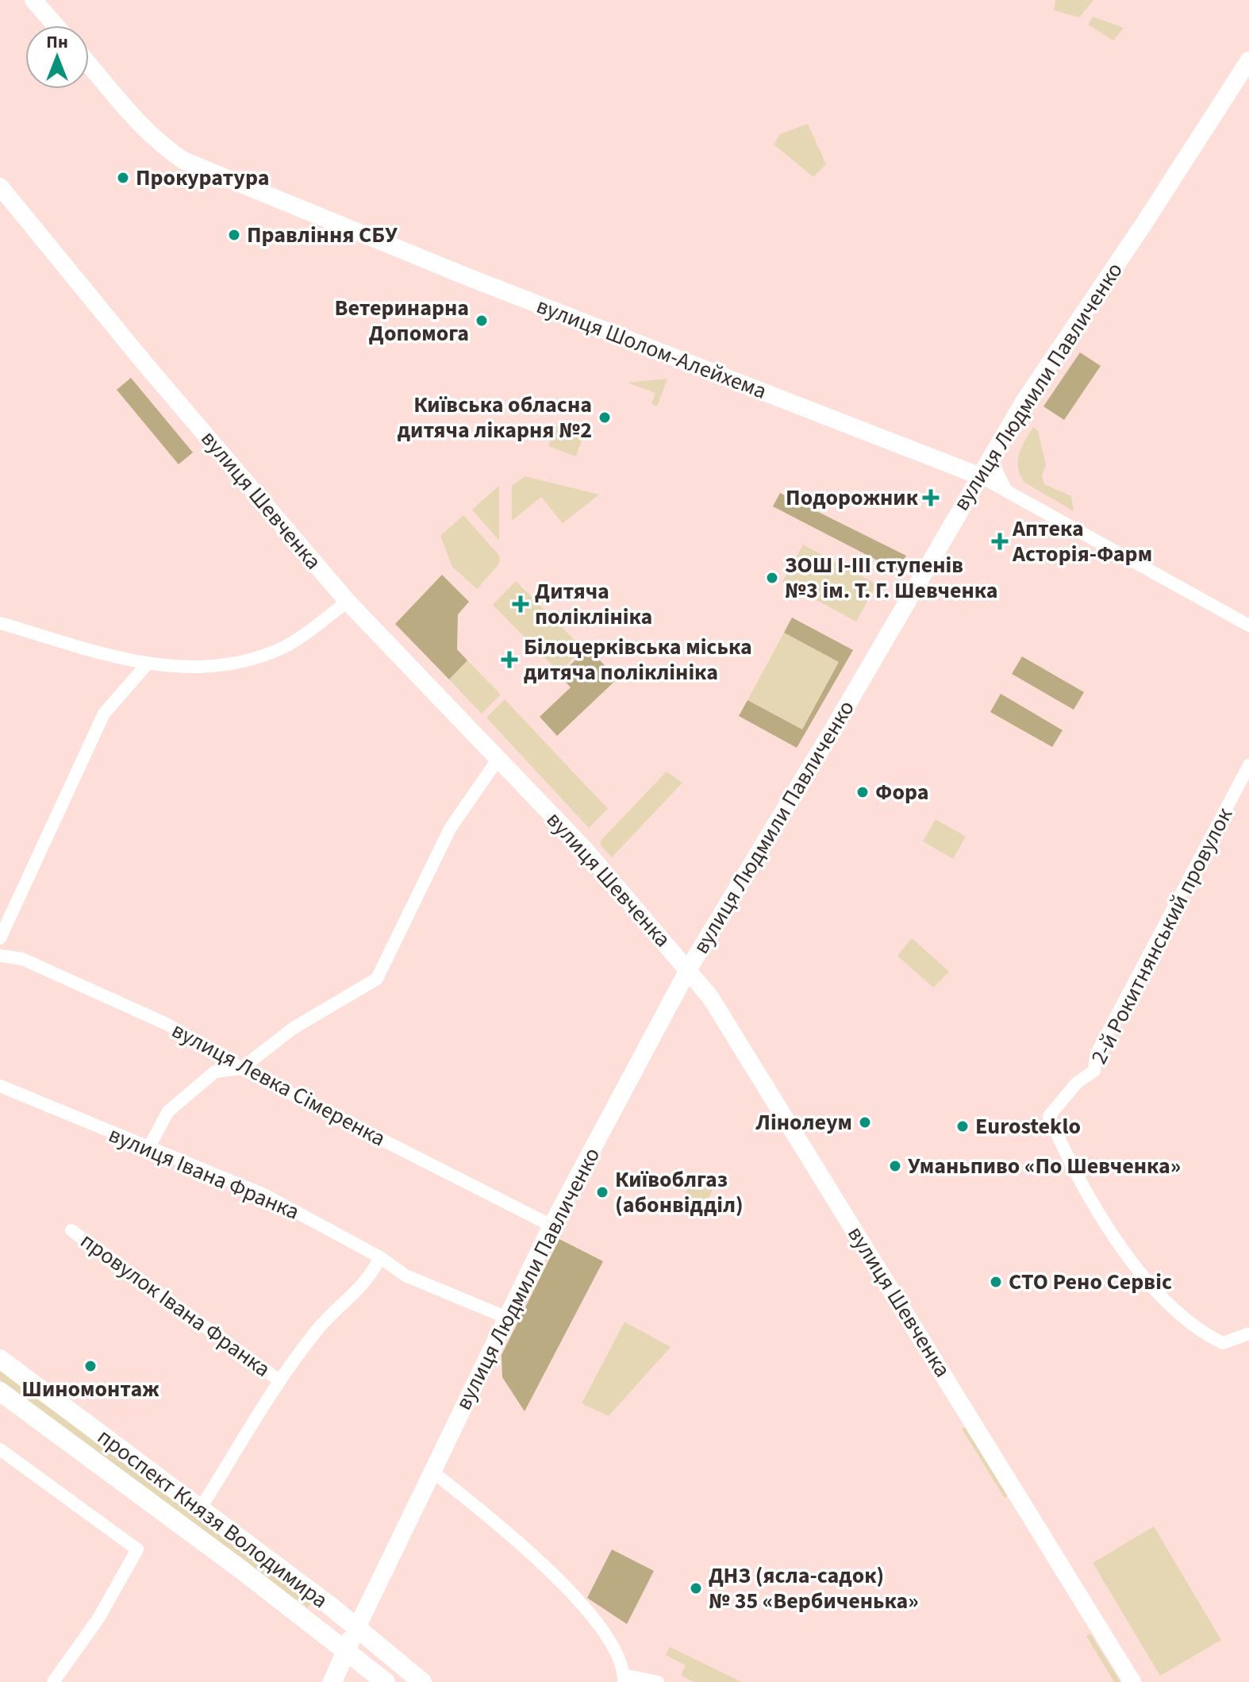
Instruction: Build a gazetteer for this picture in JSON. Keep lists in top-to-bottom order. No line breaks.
{"streets":{"main road":["проспект Князя Володимира"],"street":["вулиця Шолом-Алейхема","вулиця Людмили Павличенко","вулиця Шевченка","2-й Рокитнянський провулок","вулиця Левка Сімеренка","вулиця Івана Франка","провулок Івана Франка"]},"crossings":[["вулиця Шолом-Алейхема","вулиця Людмили Павличенко"],["вулиця Людмили Павличенко","вулиця Шевченка"],["вулиця Людмили Павличенко","вулиця Левка Сімеренка"],["вулиця Людмили Павличенко","вулиця Івана Франка"],["вулиця Людмили Павличенко","проспект Князя Володимира"],["вулиця Івана Франка","провулок Івана Франка"],["провулок Івана Франка","проспект Князя Володимира"]],"places":{"other":["Прокуратура","Правління СБУ","Ветеринарна Допомога","Київська обласна дитяча лікарня №2","ЗОШ І-ІІІ ступенів №3 ім. Т. Г. Шевченка","Фора","Лінолеум","Eurosteklo","Уманьпиво «По Шевченка»","Київоблгаз (абонвідділ)","СТО Рено Сервіс","Шиномонтаж","ДНЗ (ясла-садок) № 35 «Вербиченька»"],"health":["Подорожник","Аптека Асторія-Фарм","Дитяча поліклініка","Білоцерківська міська дитяча поліклініка"]},"north":"top"}
